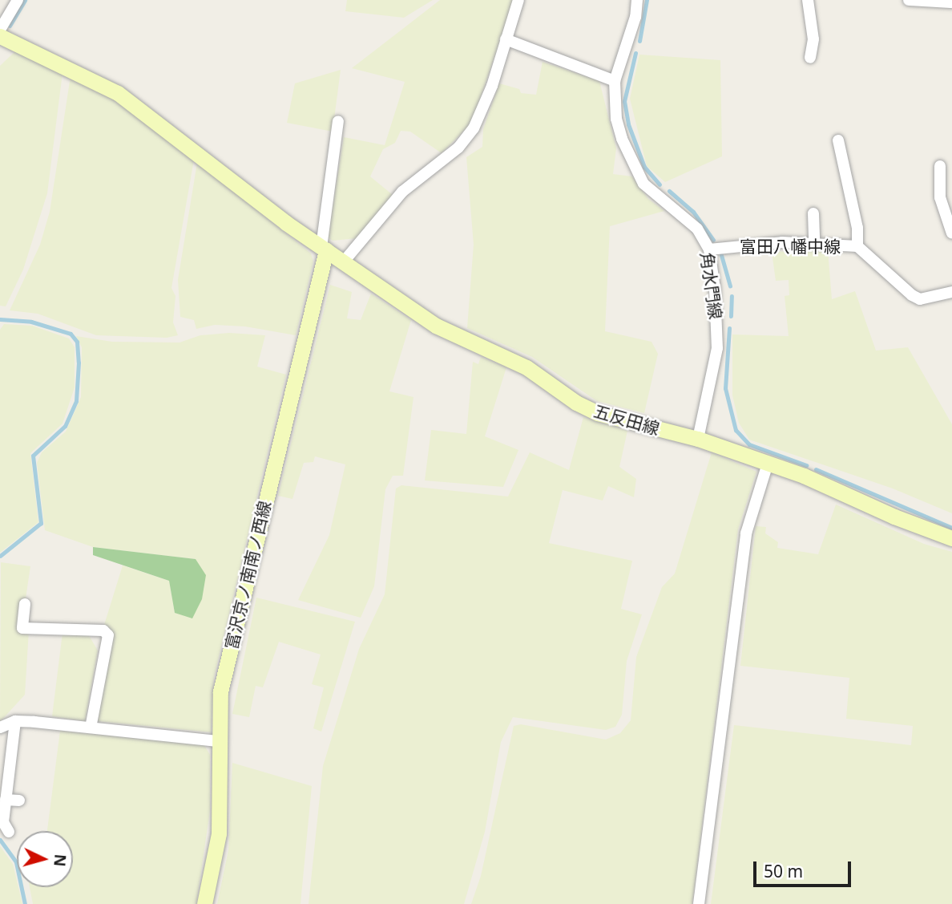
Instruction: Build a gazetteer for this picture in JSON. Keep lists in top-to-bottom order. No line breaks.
{"streets":{"street":["富田八幡中線","角水門線","五反田線","富沢京ノ南南ノ西線"]},"crossings":[["富田八幡中線","角水門線"],["角水門線","五反田線"],["五反田線","富沢京ノ南南ノ西線"]],"scale_bar":"50 m","north":"right"}
